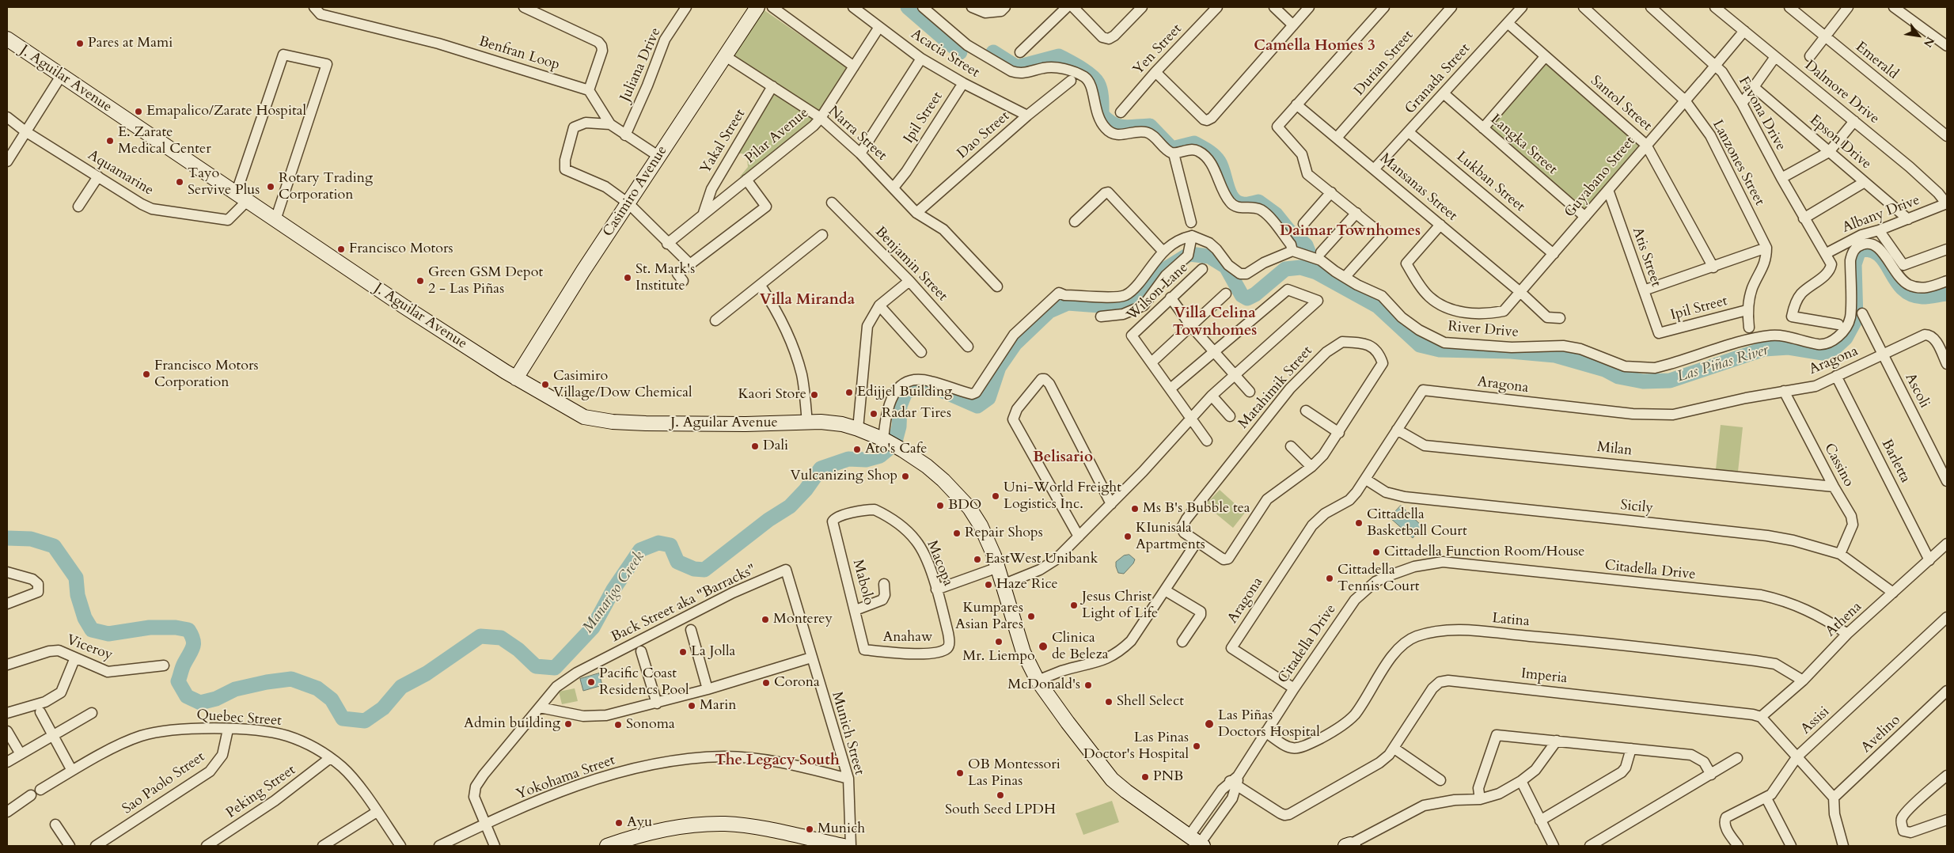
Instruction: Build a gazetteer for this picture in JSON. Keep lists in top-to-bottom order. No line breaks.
{"streets":{"main road":["J. Aguilar Avenue","Casimiro Avenue"],"street":["Yen Street","Benfran Loop","Acacia Street","Emerald","Durian Street","Juliana Drive","Granada Street","Dalmore Drive","Santol Street","Favona Drive","Ipil Street","Narra Street","Dao Street","Pilar Avenue","Yakal Street","Epson Drive","Langka Street","Lanzones Street","Aquamarine","Guyabano Street","Lukban Street","Mansanas Street","Albany Drive","Atis Street","Benjamin Street","Wilson Lane","River Drive","Aragona","Matahimik Street","Ascoli","Milan","Barletta","Cassino","Sicily","Macopa","Citadella Drive","Mabolo","Back Street aka \"Barracks\"","Athena","Latina","Anahaw","Viceroy","Imperia","Quebec Street","Assisi","Munich Street","Avelino","Yokohama Street","Sao Paolo Street","Peking Street"]},"crossings":[["Acacia Street","Ipil Street"],["Acacia Street","Dao Street"],["Acacia Street","Pilar Avenue"],["Durian Street","Mansanas Street"],["J. Aguilar Avenue","Aquamarine"],["J. Aguilar Avenue","Casimiro Avenue"],["Granada Street","Santol Street"],["Granada Street","Langka Street"],["Granada Street","Lukban Street"],["Granada Street","Mansanas Street"],["Dalmore Drive","Guyabano Street"],["Dalmore Drive","Albany Drive"],["Santol Street","Guyabano Street"],["Favona Drive","Guyabano Street"],["Favona Drive","Albany Drive"],["Ipil Street","Narra Street"],["Ipil Street","Atis Street"],["Narra Street","Dao Street"],["Narra Street","Pilar Avenue"],["Narra Street","Yakal Street"],["Narra Street","Casimiro Avenue"],["Pilar Avenue","Yakal Street"],["Epson Drive","Albany Drive"],["Langka Street","Guyabano Street"],["Lanzones Street","Guyabano Street"],["Guyabano Street","Lukban Street"],["Guyabano Street","Mansanas Street"],["Guyabano Street","Atis Street"],["Aragona","Ascoli"],["Aragona","Milan"],["Aragona","Barletta"],["Aragona","Cassino"],["Aragona","Sicily"],["Aragona","Citadella Drive"],["Milan","Cassino"],["Barletta","Athena"],["Cassino","Sicily"],["Sicily","Athena"],["Macopa","Mabolo"],["Macopa","Anahaw"],["Citadella Drive","Athena"],["Citadella Drive","Latina"],["Citadella Drive","Imperia"],["Mabolo","Anahaw"],["Back Street aka \"Barracks\"","Munich Street"],["Back Street aka \"Barracks\"","Yokohama Street"],["Athena","Latina"],["Athena","Imperia"],["Quebec Street","Sao Paolo Street"],["Quebec Street","Peking Street"],["Munich Street","Yokohama Street"]],"districts":["Camella Homes 3","Daimar Townhomes","Villa Miranda","Villa Celina Townhomes","Belisario","The Legacy South"],"water":["Las Piñas River","Manarigo Creek"],"places":["Pares at Mami","Emapalico/Zarate Hospital","E. Zarate Medical Center","Tayo Servive Plus","Rotary Trading Corporation","Francisco Motors","St. Mark's Institute","Green GSM Depot 2 - Las Piñas","Francisco Motors Corporation","Casimiro Village/Dow Chemical","Edijjel Building","Kaori Store","Radar Tires","Dali","Ato's Cafe","Vulcanizing Shop","Uni-World Freight Logistics Inc.","BDO","Ms B's Bubble tea","Cittadella Basketball Court","Repair Shops","KIunisala Apartments","Cittadella Function Room/House","EastWest Unibank","Cittadella Tennis Court","Haze Rice","Jesus Christ Light of Life","Kumpares Asian Pares","Monterey","Mr. Liempo","Clinica de Beleza","La Jolla","Pacific Coast Residencs Pool","Corona","McDonald's","Shell Select","Marin","Admin building","Las Piñas Doctors Hospital","Sonoma","Las Pinas Doctor's Hospital","OB Montessori Las Pinas","PNB","South Seed LPDH","Ayu","Munich"],"north":"bottom right"}
